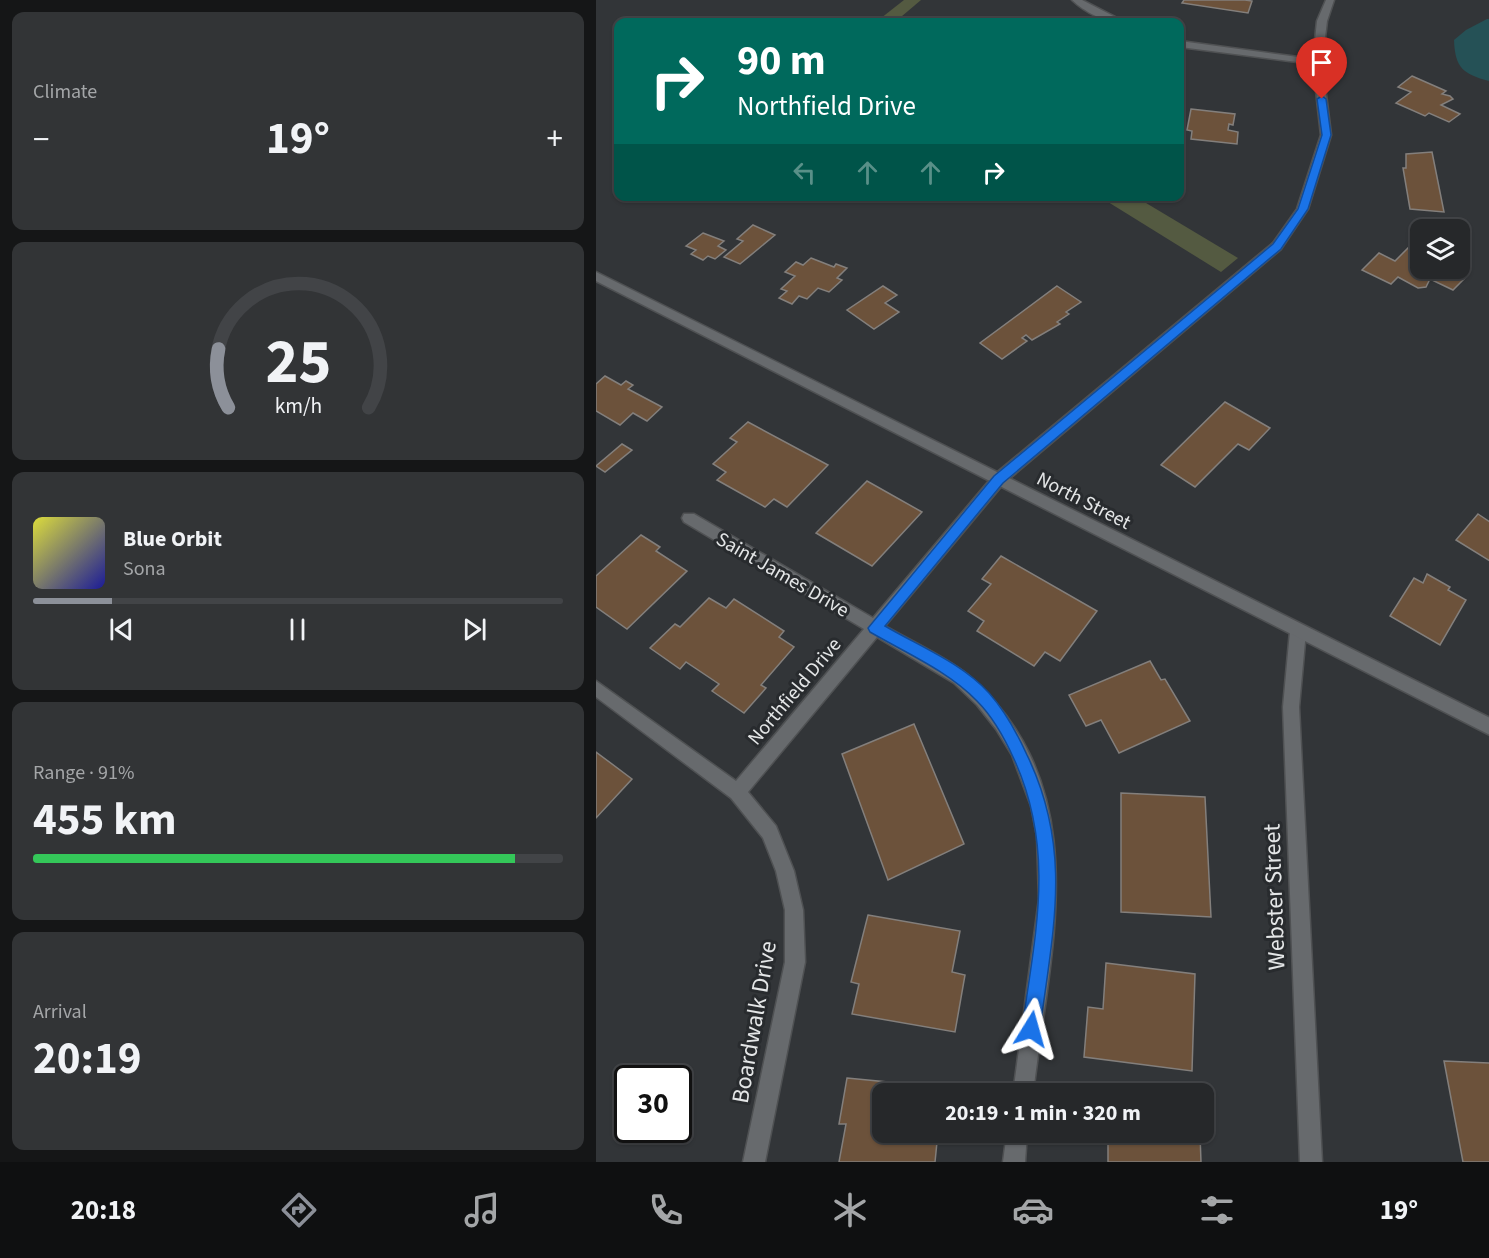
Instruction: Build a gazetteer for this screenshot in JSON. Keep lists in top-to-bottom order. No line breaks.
{"streets":{"street":["North Street","Saint James Drive","Northfield Drive","Webster Street","Boardwalk Drive"]},"crossings":[["North Street","Northfield Drive"],["North Street","Webster Street"],["Saint James Drive","Northfield Drive"],["Northfield Drive","Boardwalk Drive"]],"page":{"tile":["Climate",["Range · 91%","455 km"],["Arrival","20:19"]],"turn":["90 m","Northfield Drive"],"heat":["−","19°","+"],"song":["Blue Orbit","Sona"],"limit":"30","trip":"20:19 · 1 min · 320 m","tabs":["20:18","19°"],"gauge":["25","km/h"]}}
